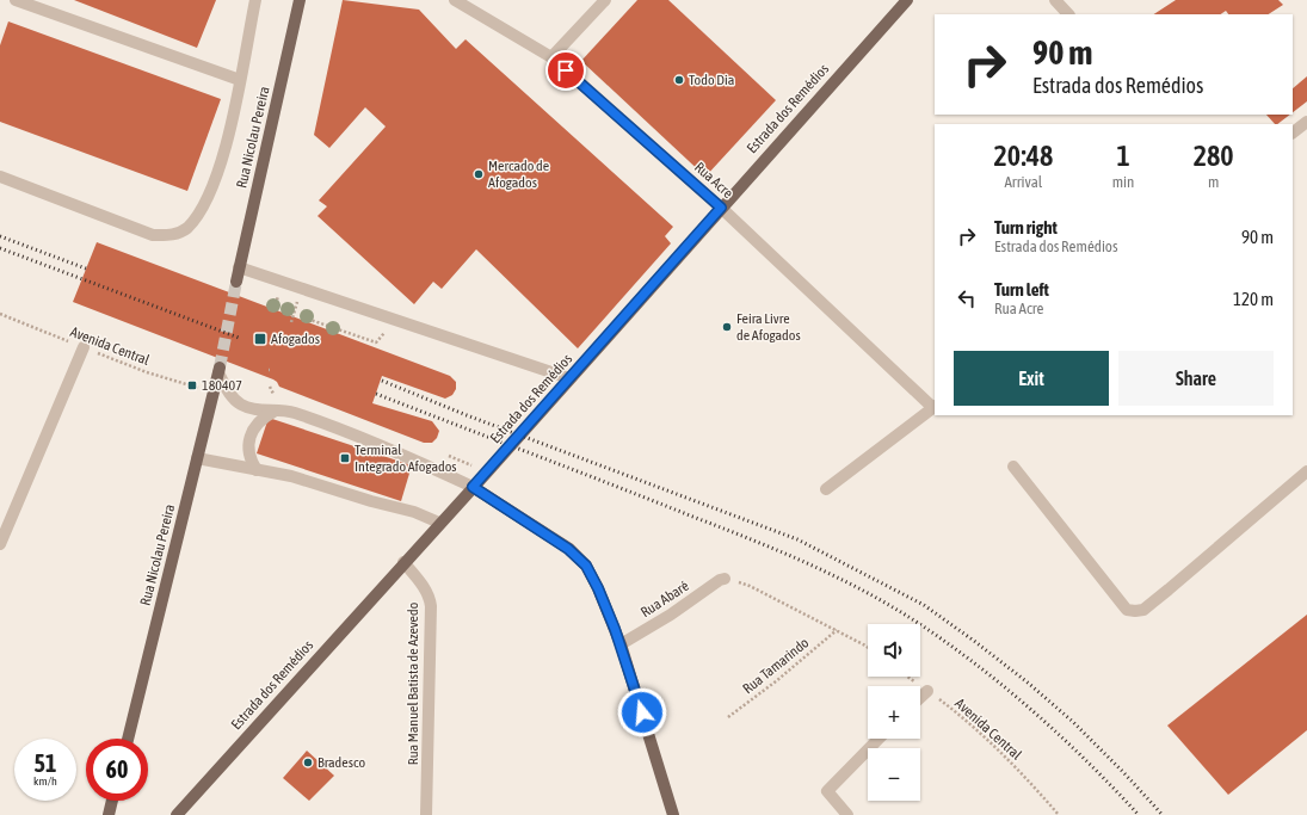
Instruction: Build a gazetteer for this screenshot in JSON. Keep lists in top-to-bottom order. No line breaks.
{"streets":{"main road":["Estrada dos Remédios","Rua Nicolau Pereira"],"street":["Rua Acre","Rua Abaré","Rua Manuel Batista de Azevedo"],"path":["Avenida Central","Rua Tamarindo"]},"crossings":[["Estrada dos Remédios","Rua Acre"],["Estrada dos Remédios","Rua Manuel Batista de Azevedo"],["Rua Nicolau Pereira","Avenida Central"]],"places":{"other":["Todo Dia","Mercado de Afogados","Feira Livre de Afogados","Bradesco"],"transit":["Afogados","180407","Terminal Integrado Afogados"]},"page":{"turn":["90 m","Estrada dos Remédios"],"eta":["20:48","Arrival","1","min","280","m"],"list":[{"name":"Turn right","note":"Estrada dos Remédios","value":"90 m"},{"name":"Turn left","note":"Rua Acre","value":"120 m"}],"buttons":["Exit","Share"],"map_buttons":["+","−"],"speed":"51 km/h","limit":"60"}}
